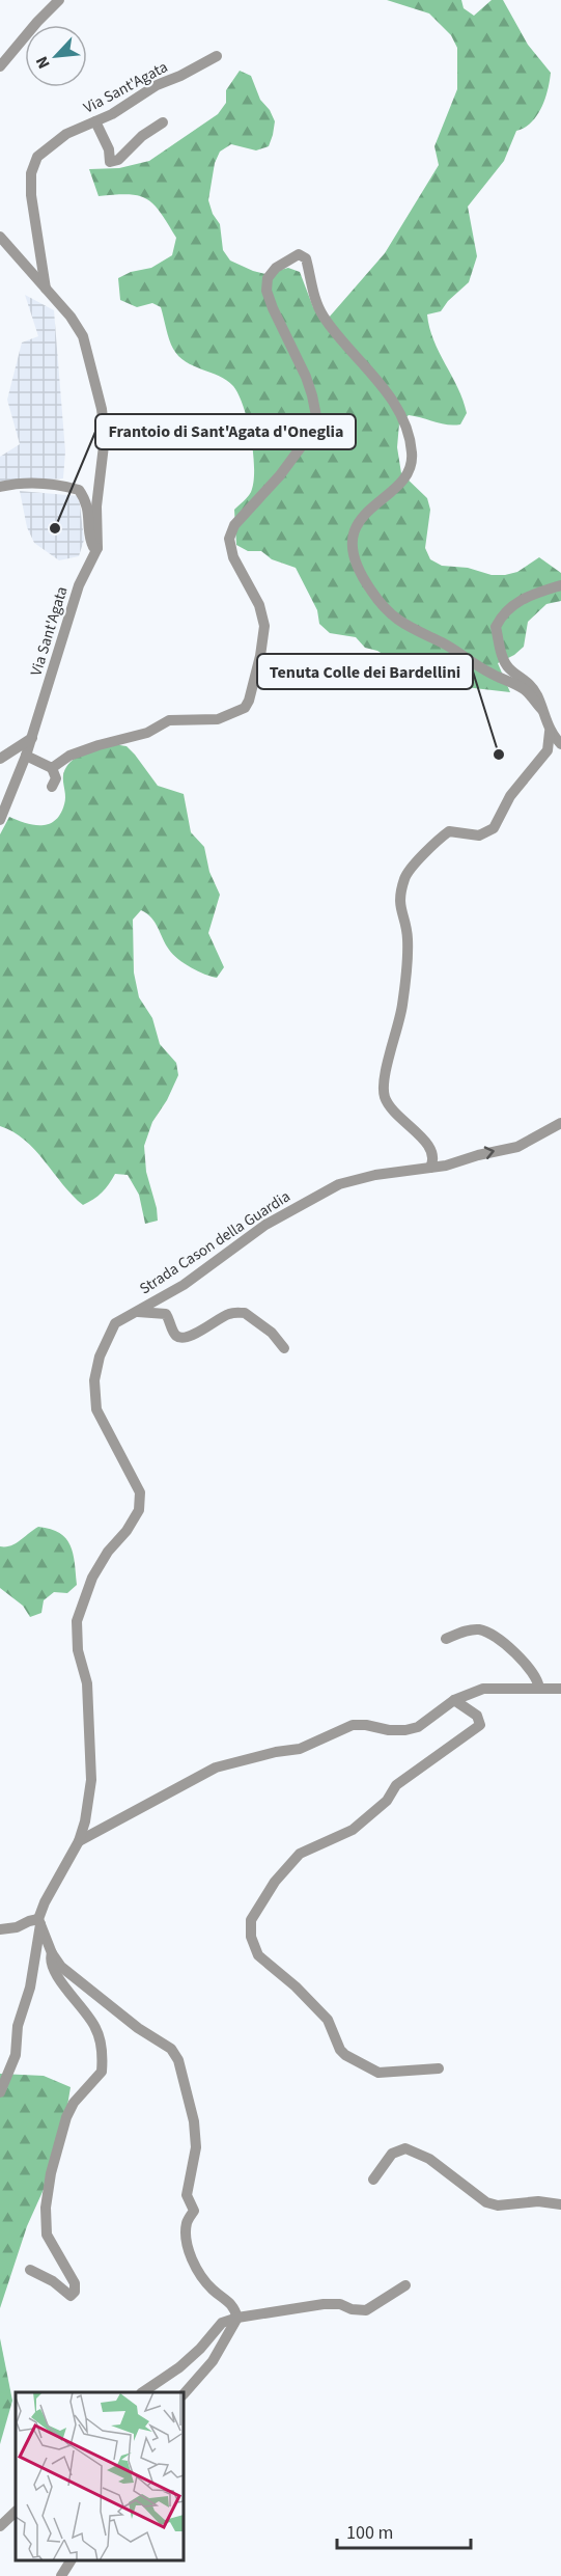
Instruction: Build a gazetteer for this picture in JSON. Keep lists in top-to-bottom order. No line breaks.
{"streets":{"street":["Via Sant'Agata","Strada Cason della Guardia"]},"places":["Frantoio di Sant'Agata d'Oneglia","Tenuta Colle dei Bardellini"],"scale_bar":"100 m","north":"bottom left"}
